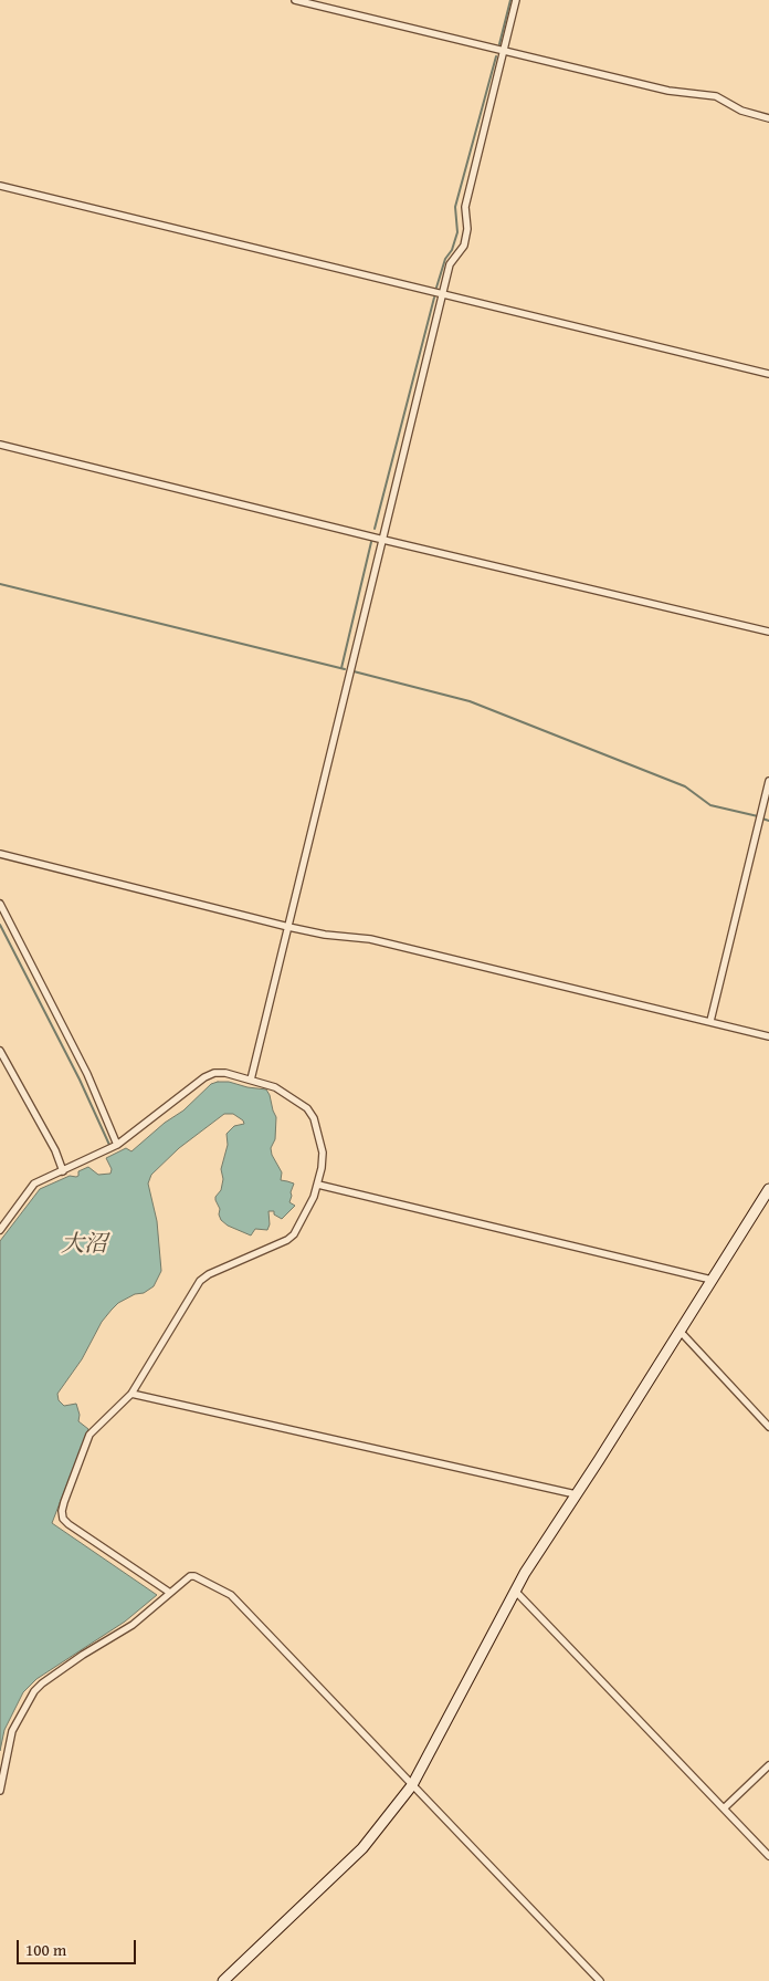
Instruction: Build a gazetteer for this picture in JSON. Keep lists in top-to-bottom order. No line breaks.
{"water":["大沼"],"scale_bar":"100 m"}
